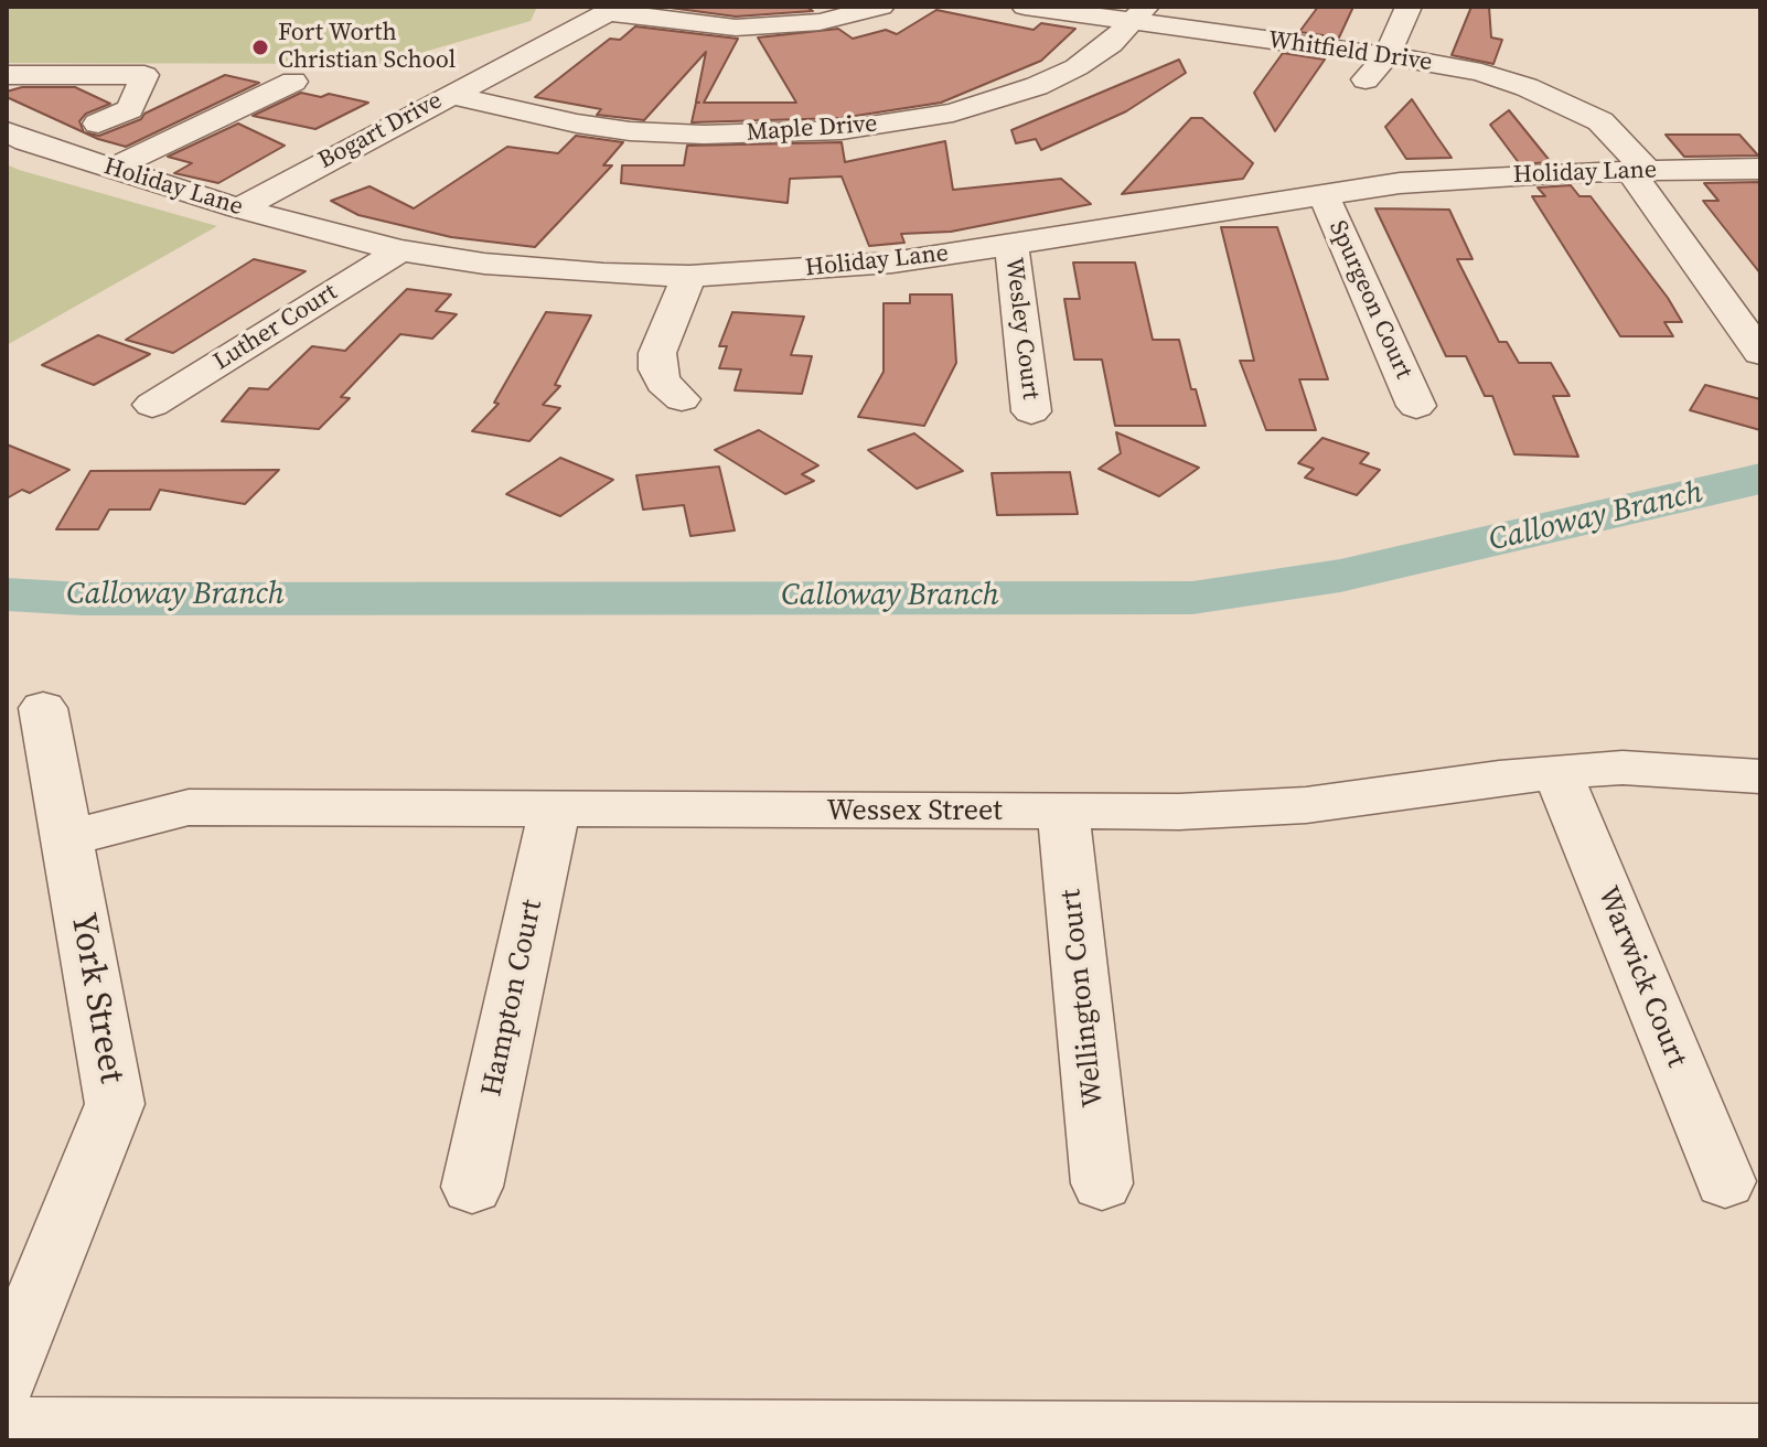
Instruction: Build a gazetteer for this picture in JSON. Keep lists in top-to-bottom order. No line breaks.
{"streets":{"street":["Whitfield Drive","Maple Drive","Bogart Drive","Holiday Lane","Spurgeon Court","Luther Court","Wesley Court","Wessex Street","Warwick Court","York Street","Hampton Court","Wellington Court"]},"crossings":[["Whitfield Drive","Maple Drive"],["Whitfield Drive","Holiday Lane"],["Maple Drive","Bogart Drive"],["Bogart Drive","Holiday Lane"],["Holiday Lane","Spurgeon Court"],["Holiday Lane","Luther Court"],["Holiday Lane","Wesley Court"],["Wessex Street","Warwick Court"],["Wessex Street","York Street"],["Wessex Street","Hampton Court"],["Wessex Street","Wellington Court"]],"water":["Calloway Branch"],"places":["Fort Worth Christian School"]}
